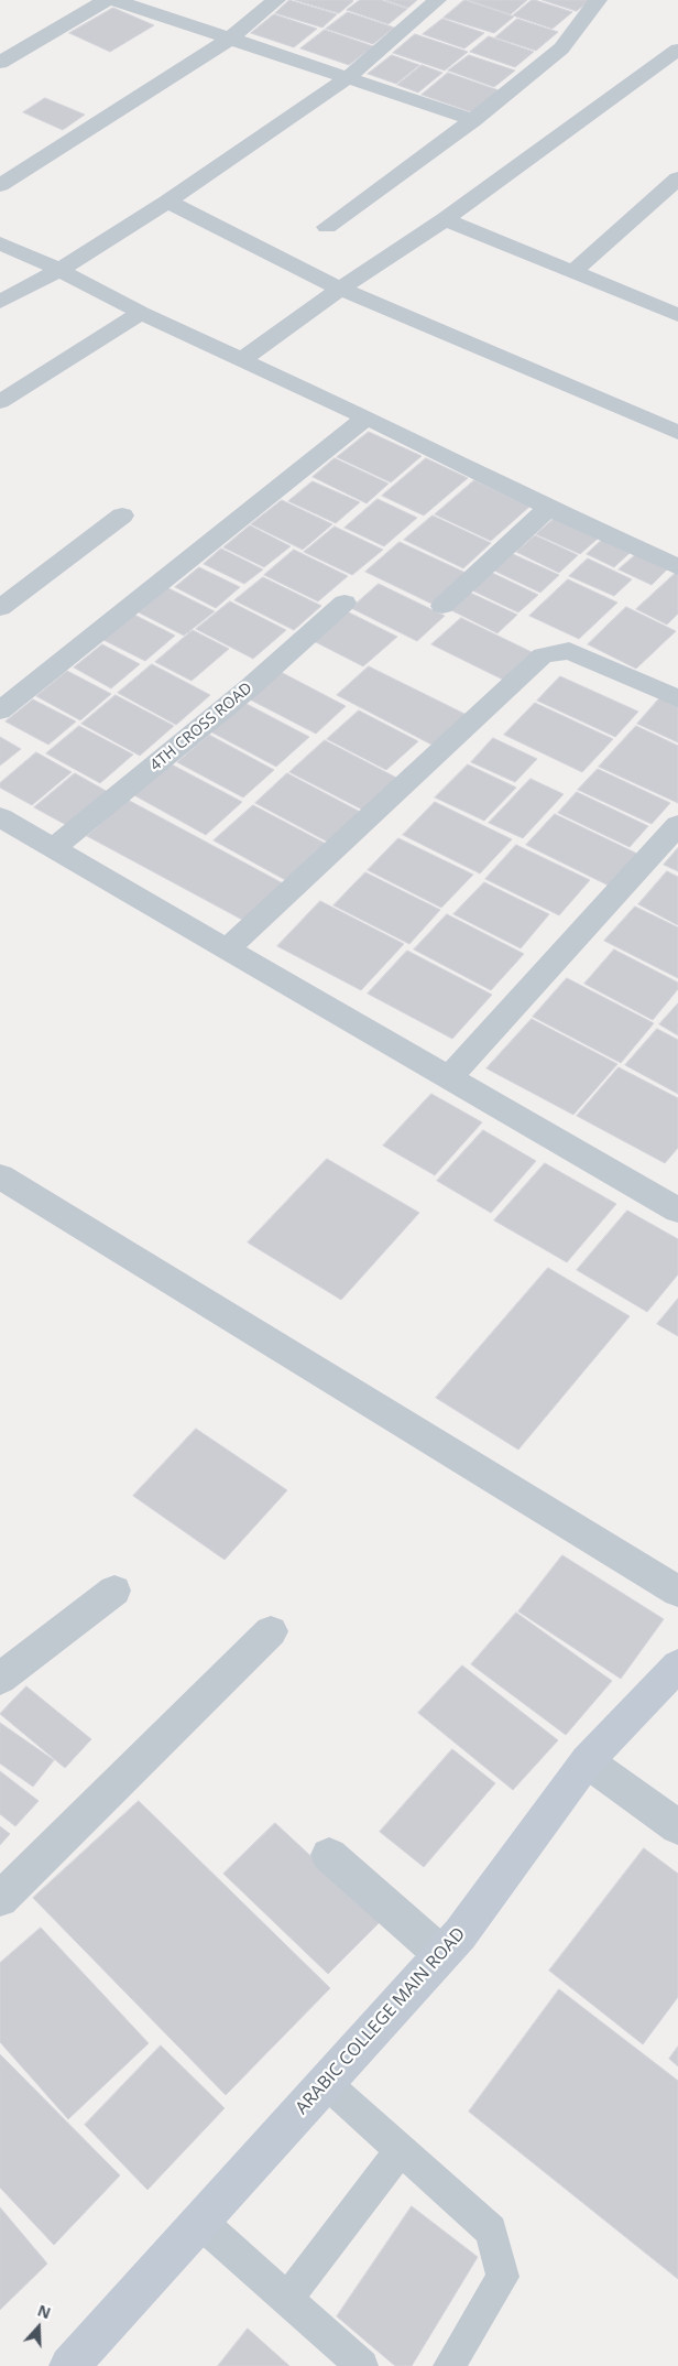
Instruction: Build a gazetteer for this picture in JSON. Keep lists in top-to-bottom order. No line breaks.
{"streets":{"main road":["ARABIC COLLEGE MAIN ROAD"],"street":["4TH CROSS ROAD"]},"north":"top"}
